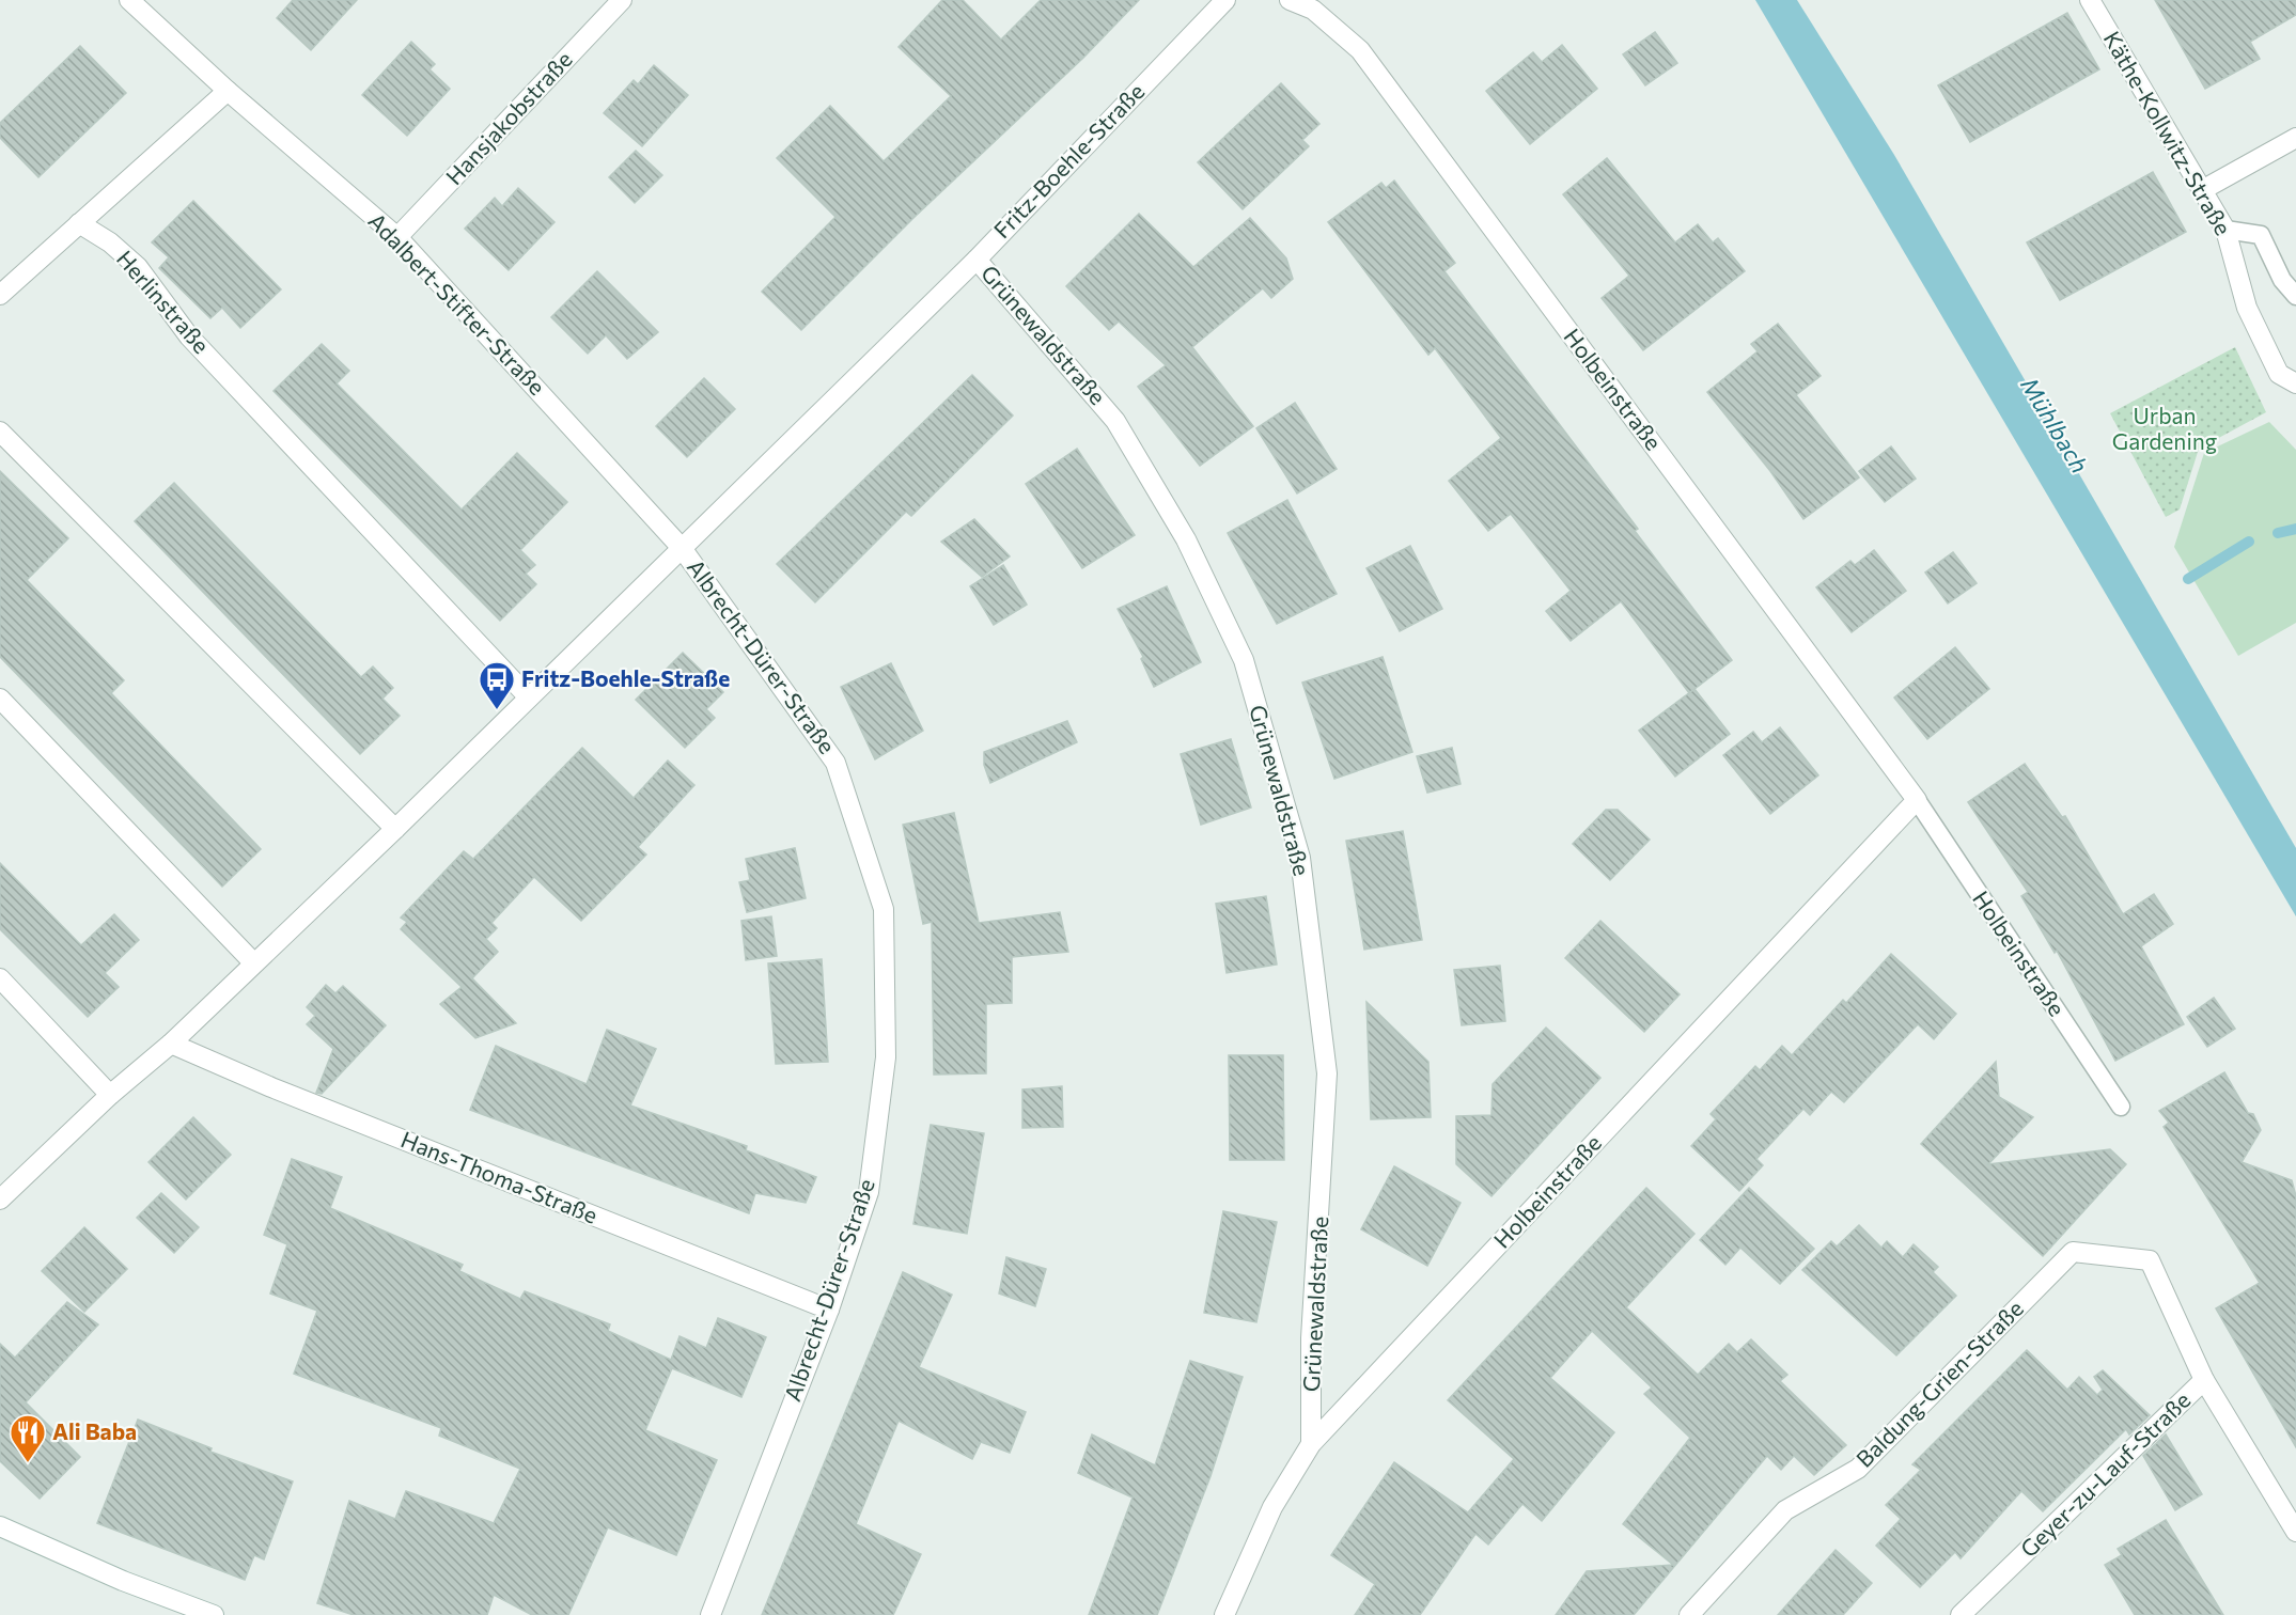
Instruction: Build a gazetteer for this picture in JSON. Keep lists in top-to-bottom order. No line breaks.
{"streets":{"street":["Hansjakobstraße","Käthe-Kollwitz-Straße","Fritz-Boehle-Straße","Herlinstraße","Adalbert-Stifter-Straße","Grünewaldstraße","Holbeinstraße","Albrecht-Dürer-Straße","Hans-Thoma-Straße","Baldung-Grien-Straße","Geyer-zu-Lauf-Straße"]},"crossings":[["Hansjakobstraße","Adalbert-Stifter-Straße"],["Fritz-Boehle-Straße","Herlinstraße"],["Fritz-Boehle-Straße","Adalbert-Stifter-Straße"],["Fritz-Boehle-Straße","Grünewaldstraße"],["Fritz-Boehle-Straße","Albrecht-Dürer-Straße"],["Fritz-Boehle-Straße","Hans-Thoma-Straße"],["Adalbert-Stifter-Straße","Albrecht-Dürer-Straße"],["Grünewaldstraße","Holbeinstraße"],["Albrecht-Dürer-Straße","Hans-Thoma-Straße"],["Baldung-Grien-Straße","Geyer-zu-Lauf-Straße"]],"water":["Mühlbach"],"parks":["Urban Gardening"],"places":{"bus stop":["Fritz-Boehle-Straße"],"restaurant":["Ali Baba"]}}
